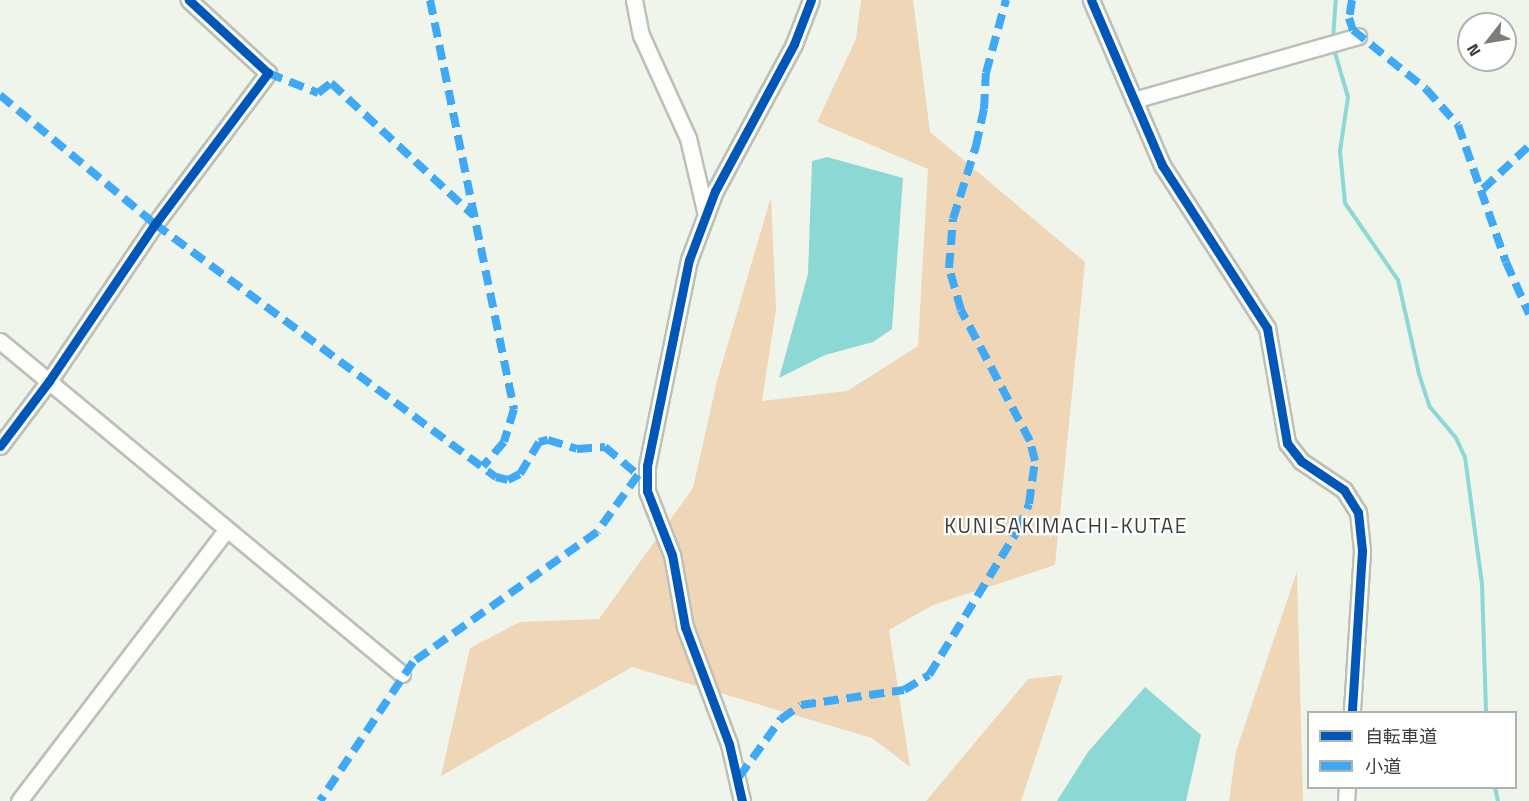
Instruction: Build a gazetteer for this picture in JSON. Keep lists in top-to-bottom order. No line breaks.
{"districts":["KUNISAKIMACHI-KUTAE"],"legend":["自転車道","小道"],"north":"bottom left"}
